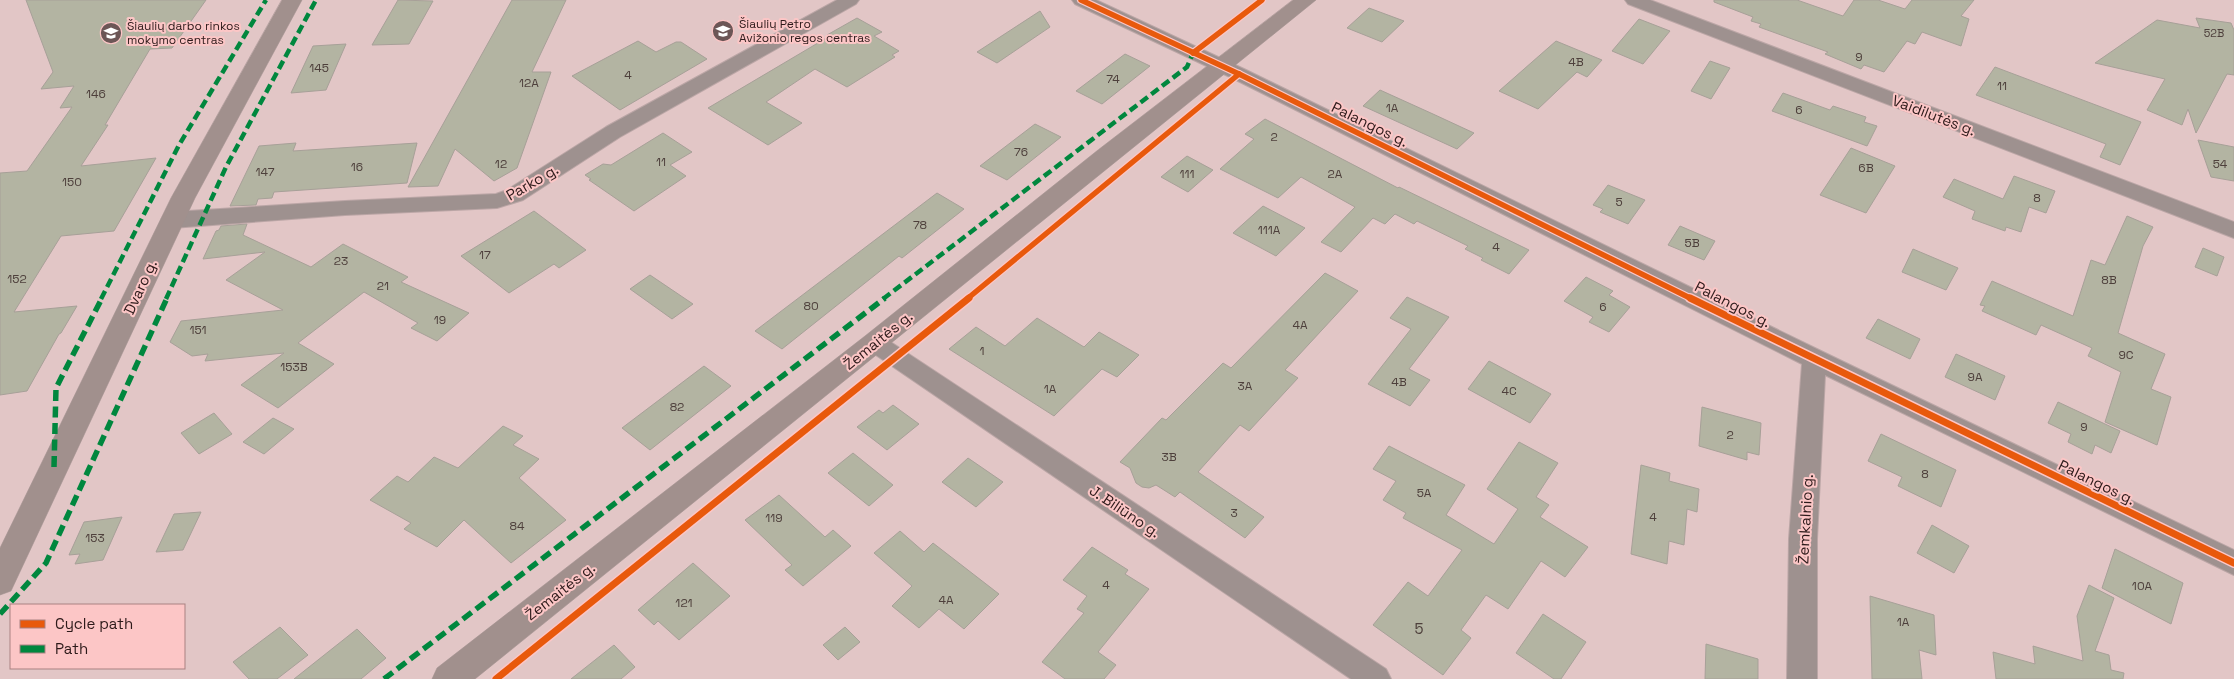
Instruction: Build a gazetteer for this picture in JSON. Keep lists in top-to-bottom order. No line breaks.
{"streets":{"main road":["Dvaro g.","Žemaitės g."],"street":["Vaidilutės g.","Palangos g.","Parko g.","J. Biliūno g.","Žemkalnio g."]},"crossings":[["Palangos g.","Žemaitės g."],["Palangos g.","Žemkalnio g."],["Parko g.","Dvaro g."],["Žemaitės g.","J. Biliūno g."]],"places":{"school or university":["Šiaulių Petro Avižonio regos centras","Šiaulių darbo rinkos mokymo centras"]},"house_numbers":["52B","9","4B","145","4","74","12A","11","146","1A","6","2","76","11","12","54","16","6B","147","111","2A","150","8","5","78","111A","5B","4","17","23","152","8B","21","80","6","19","4A","151","1","9C","153B","9A","4B","3A","1A","4C","82","9","2","3B","8","5A","3","4","119","84","153","4","10A","4A","121","1A","5"],"legend":["Cycle path","Path"]}
